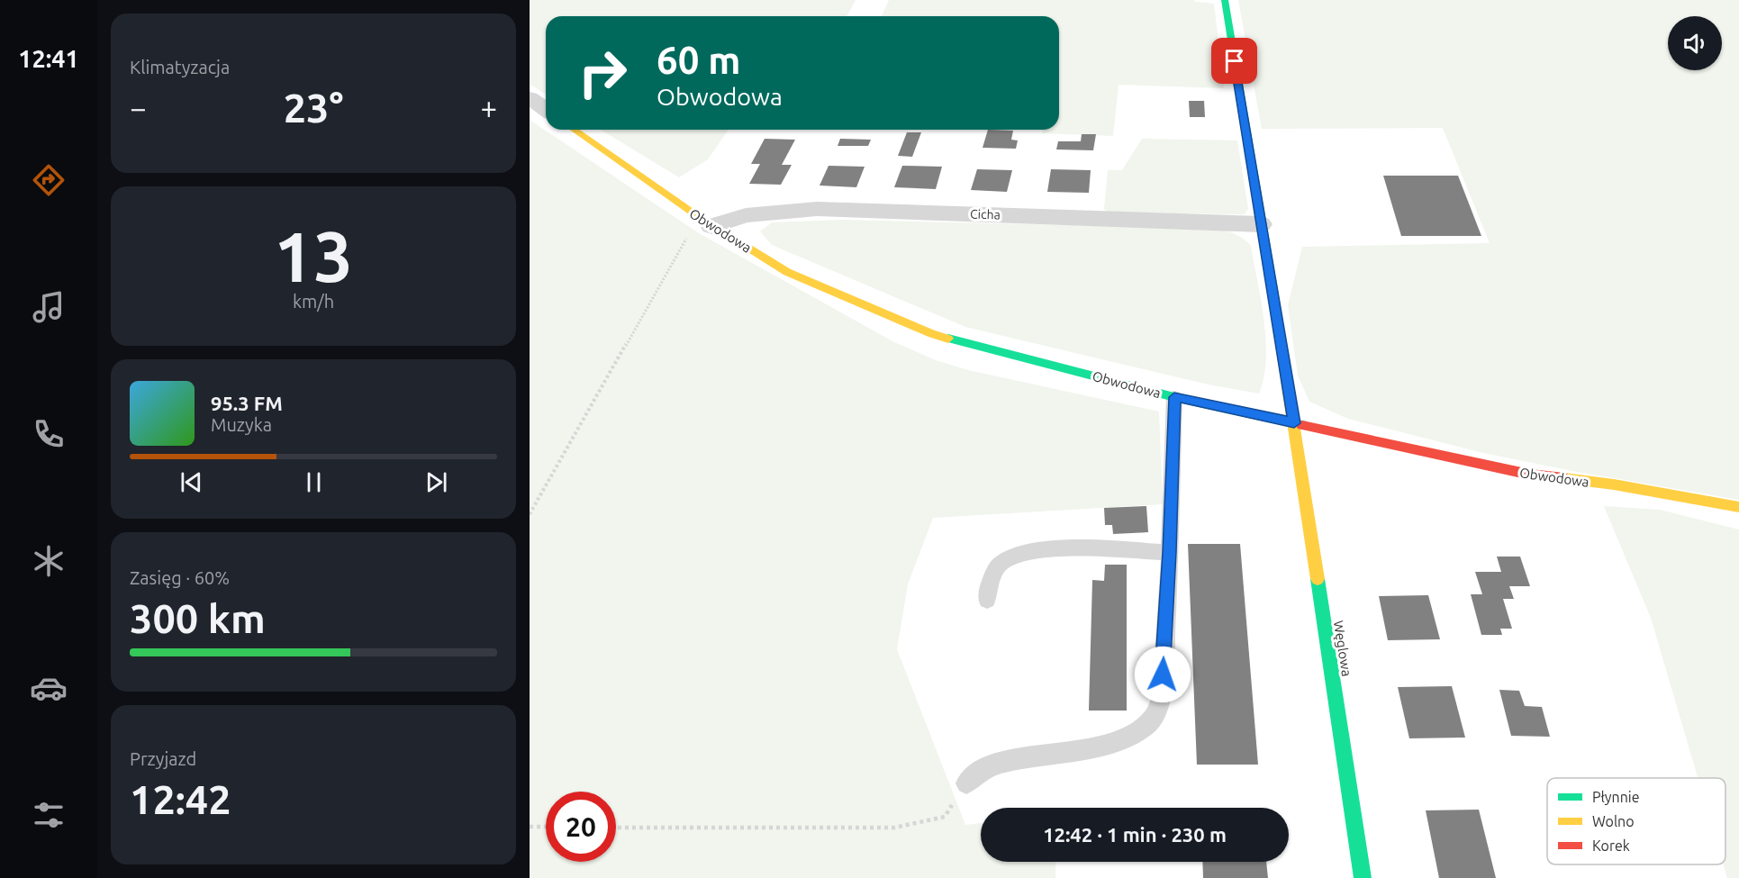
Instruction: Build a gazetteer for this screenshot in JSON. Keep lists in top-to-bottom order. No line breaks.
{"streets":{"street":["Cicha","Obwodowa","Węglowa"]},"crossings":[["Cicha","Obwodowa"],["Obwodowa","Węglowa"]],"legend":["Płynnie","Wolno","Korek"],"page":{"tabs":"12:41","tile":["Klimatyzacja",["13","km/h"],["Zasięg · 60%","300 km"],["Przyjazd","12:42"]],"turn":["60 m","Obwodowa"],"heat":["−","23°","+"],"song":["95.3 FM","Muzyka"],"limit":"20","trip":"12:42 · 1 min · 230 m"}}
